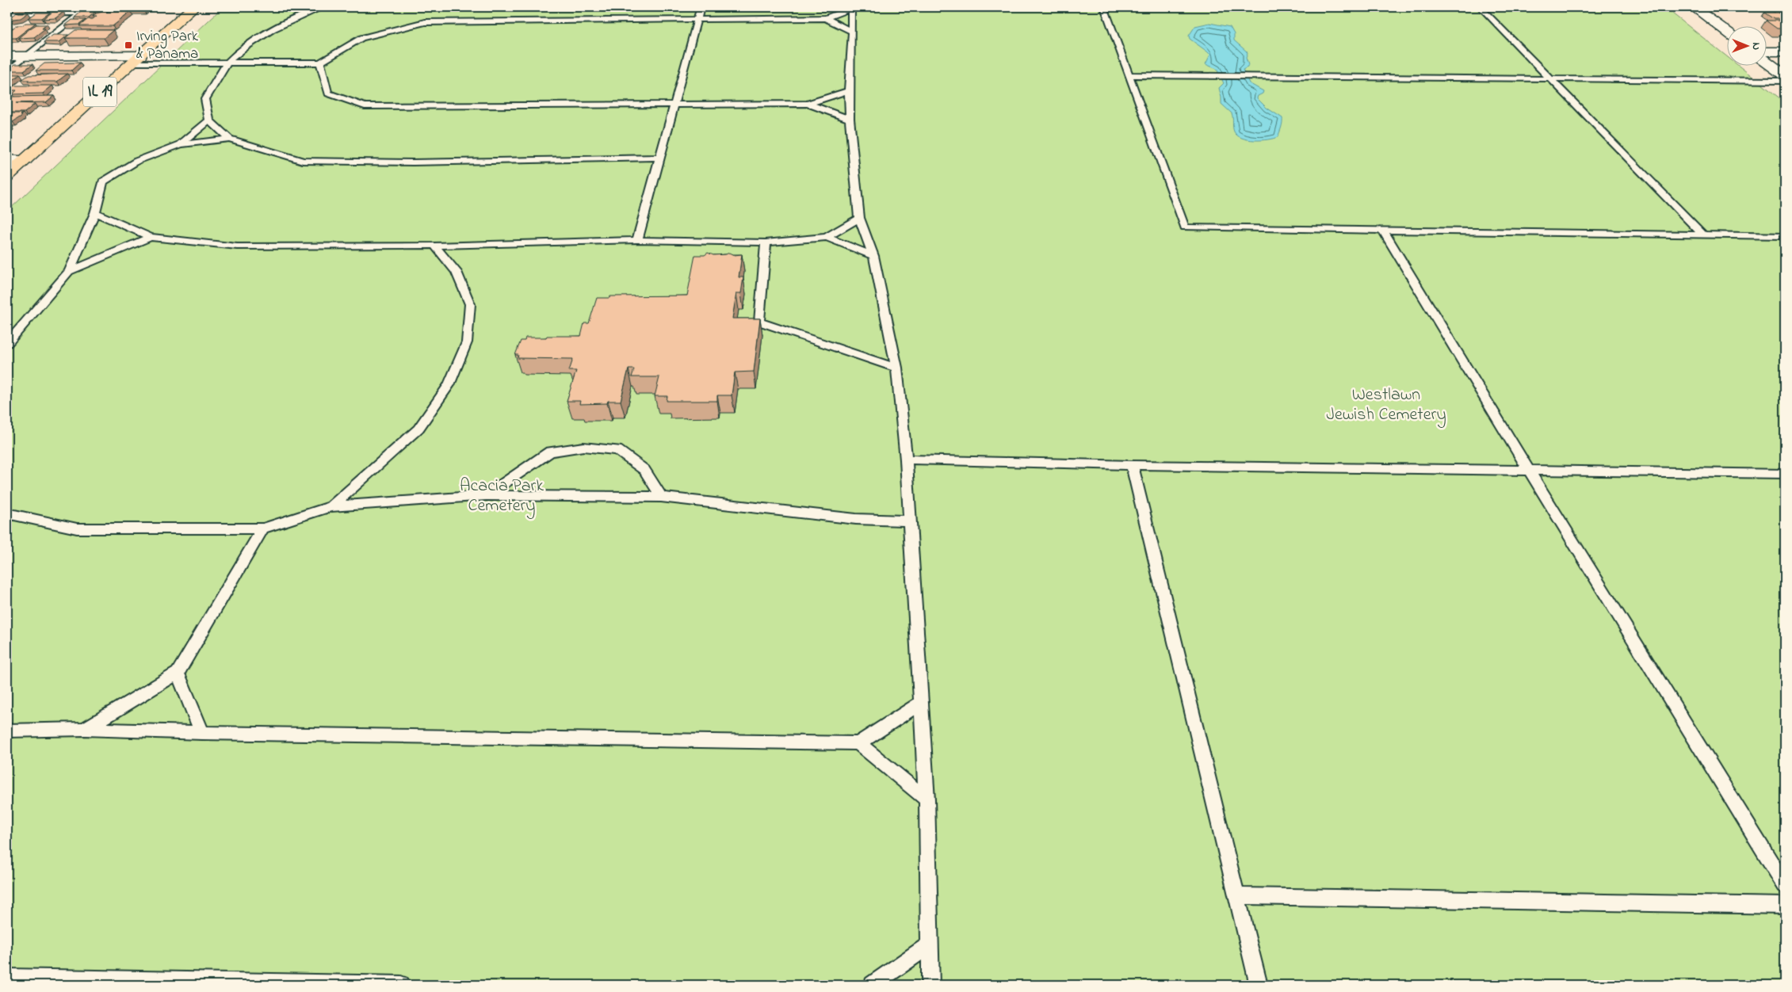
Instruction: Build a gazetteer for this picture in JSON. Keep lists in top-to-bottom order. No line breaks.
{"streets":{"main road":["IL 19"]},"parks":["Westlawn Jewish Cemetery","Acacia Park Cemetery"],"places":{"transit":["Irving Park & Panama"]},"north":"right"}
